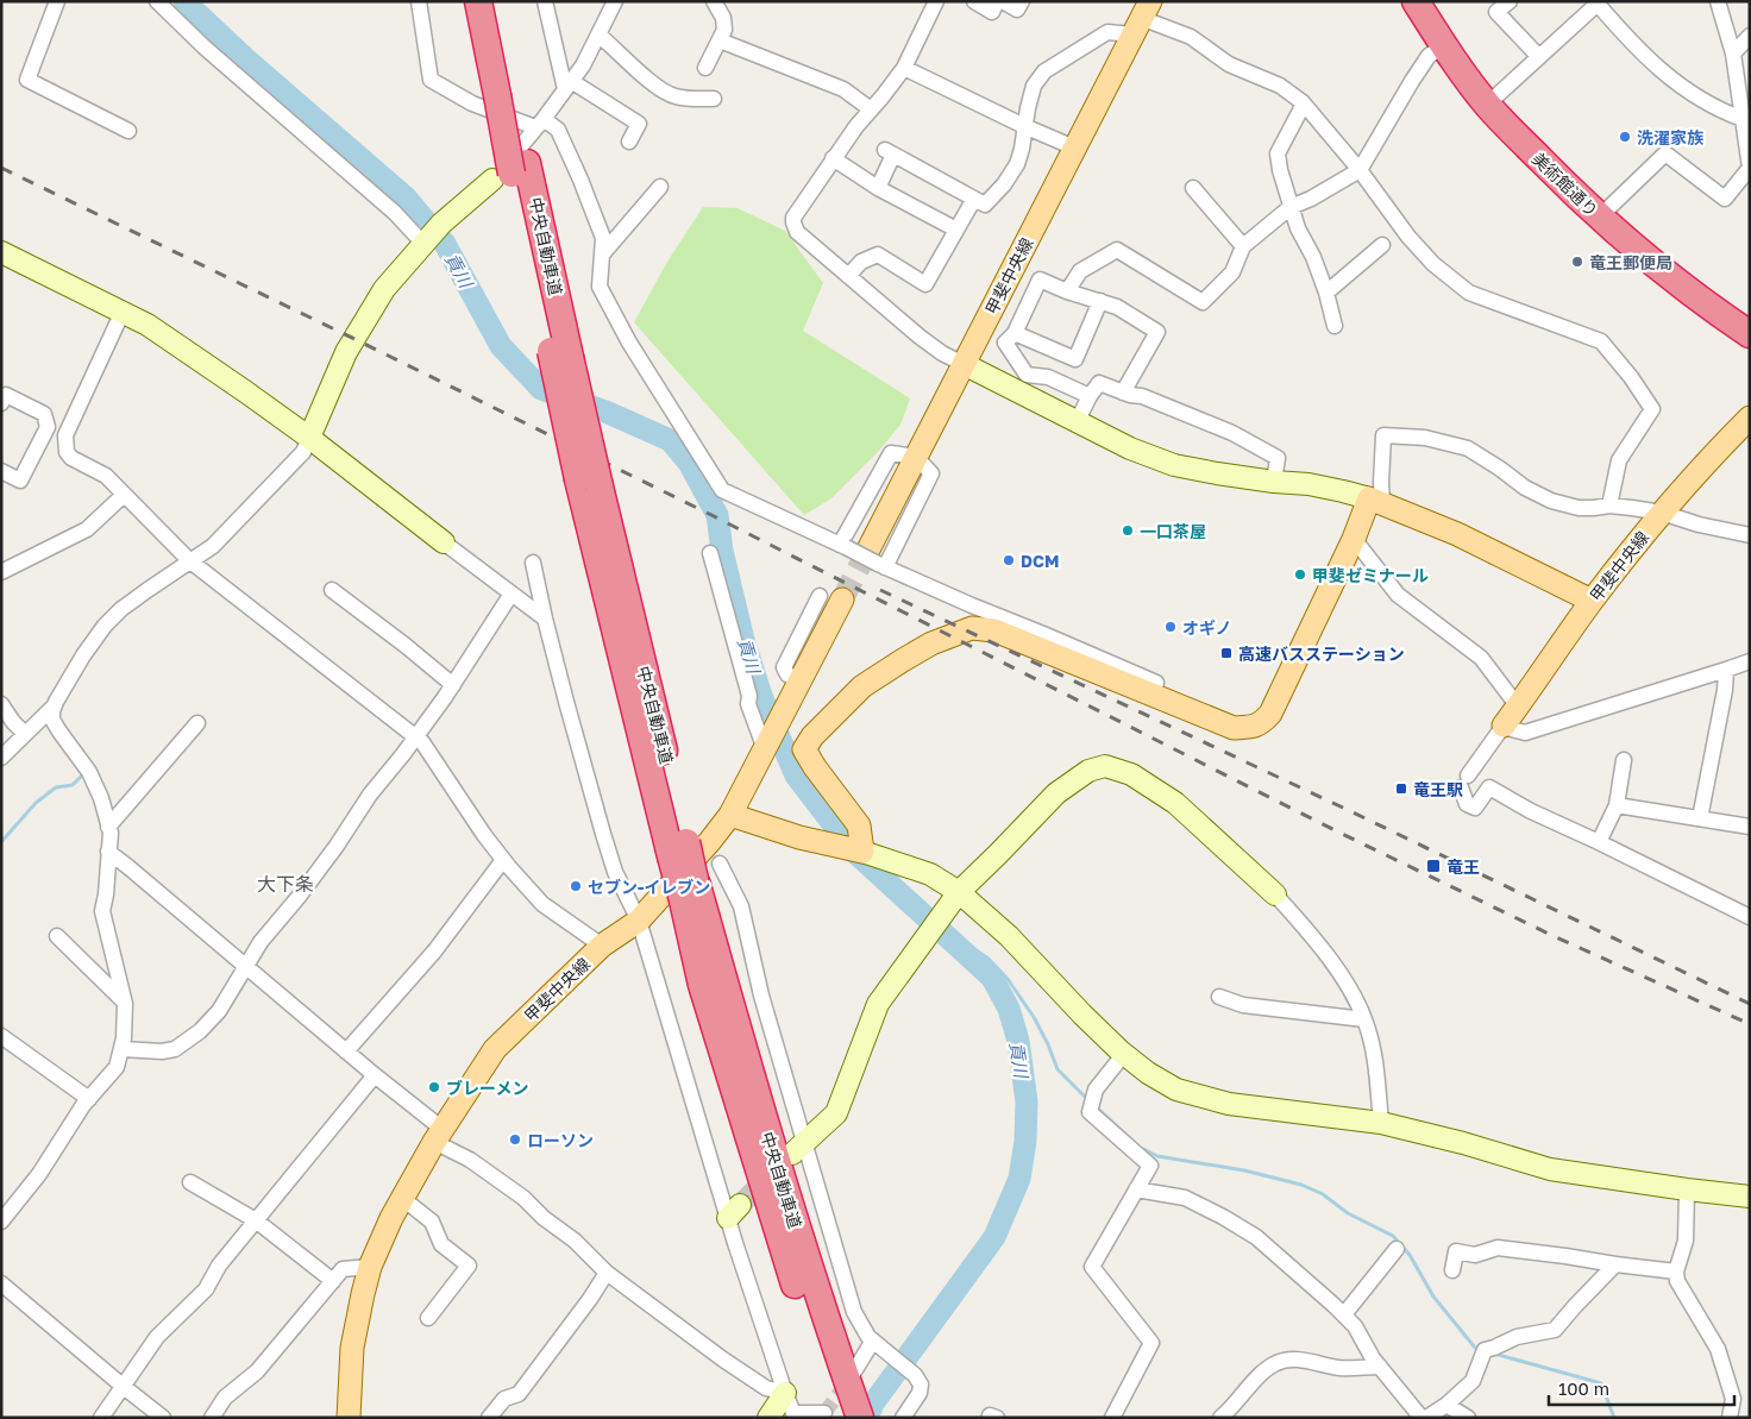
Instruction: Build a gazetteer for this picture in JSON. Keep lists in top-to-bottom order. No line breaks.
{"streets":{"highway":["美術館通り","中央自動車道"],"main road":["甲斐中央線"]},"districts":["大下条"],"water":["貢川"],"places":{"other":["洗濯家族","竜王郵便局","一口茶屋","DCM","甲斐ゼミナール","オギノ","セブン-イレブン","ブレーメン","ローソン"],"transit":["高速バスステーション","竜王駅","竜王"]},"scale_bar":"100 m"}
